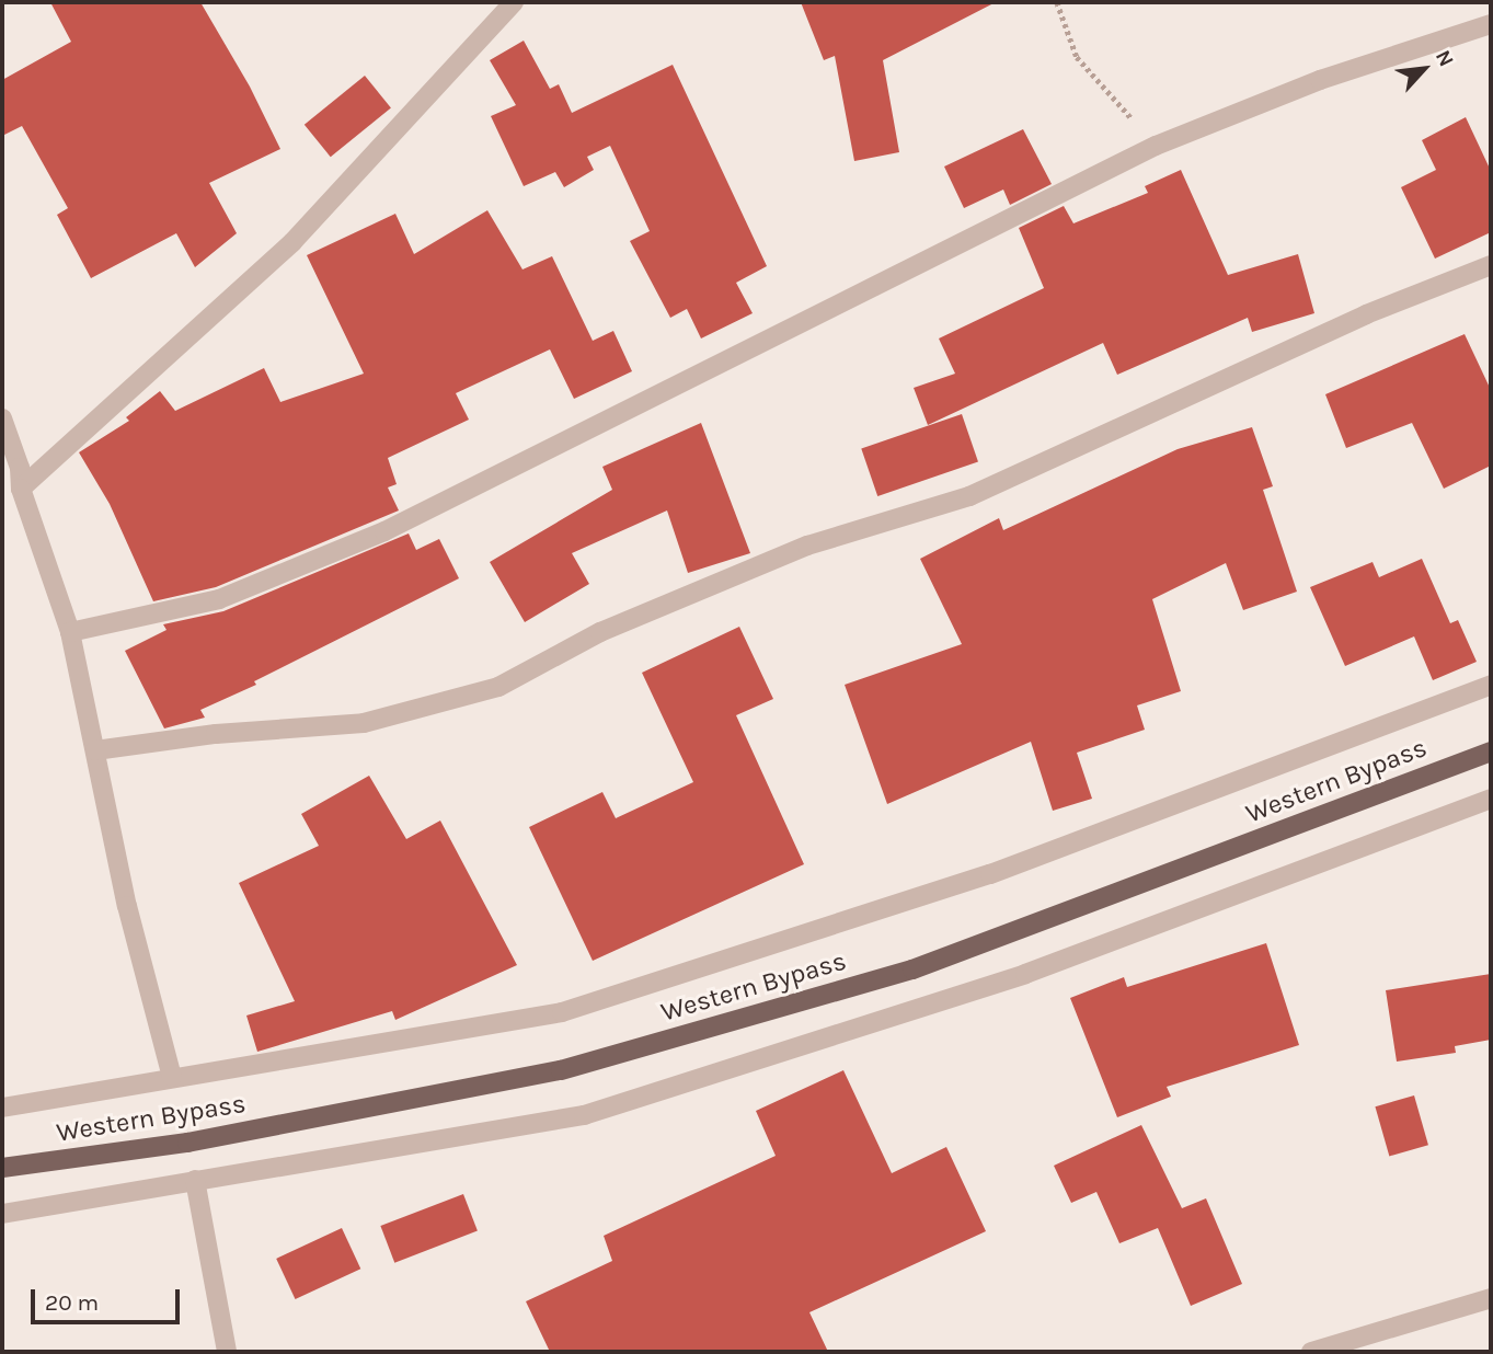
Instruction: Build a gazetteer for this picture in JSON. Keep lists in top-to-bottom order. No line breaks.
{"streets":{"main road":["Western Bypass"]},"scale_bar":"20 m","north":"top right"}
